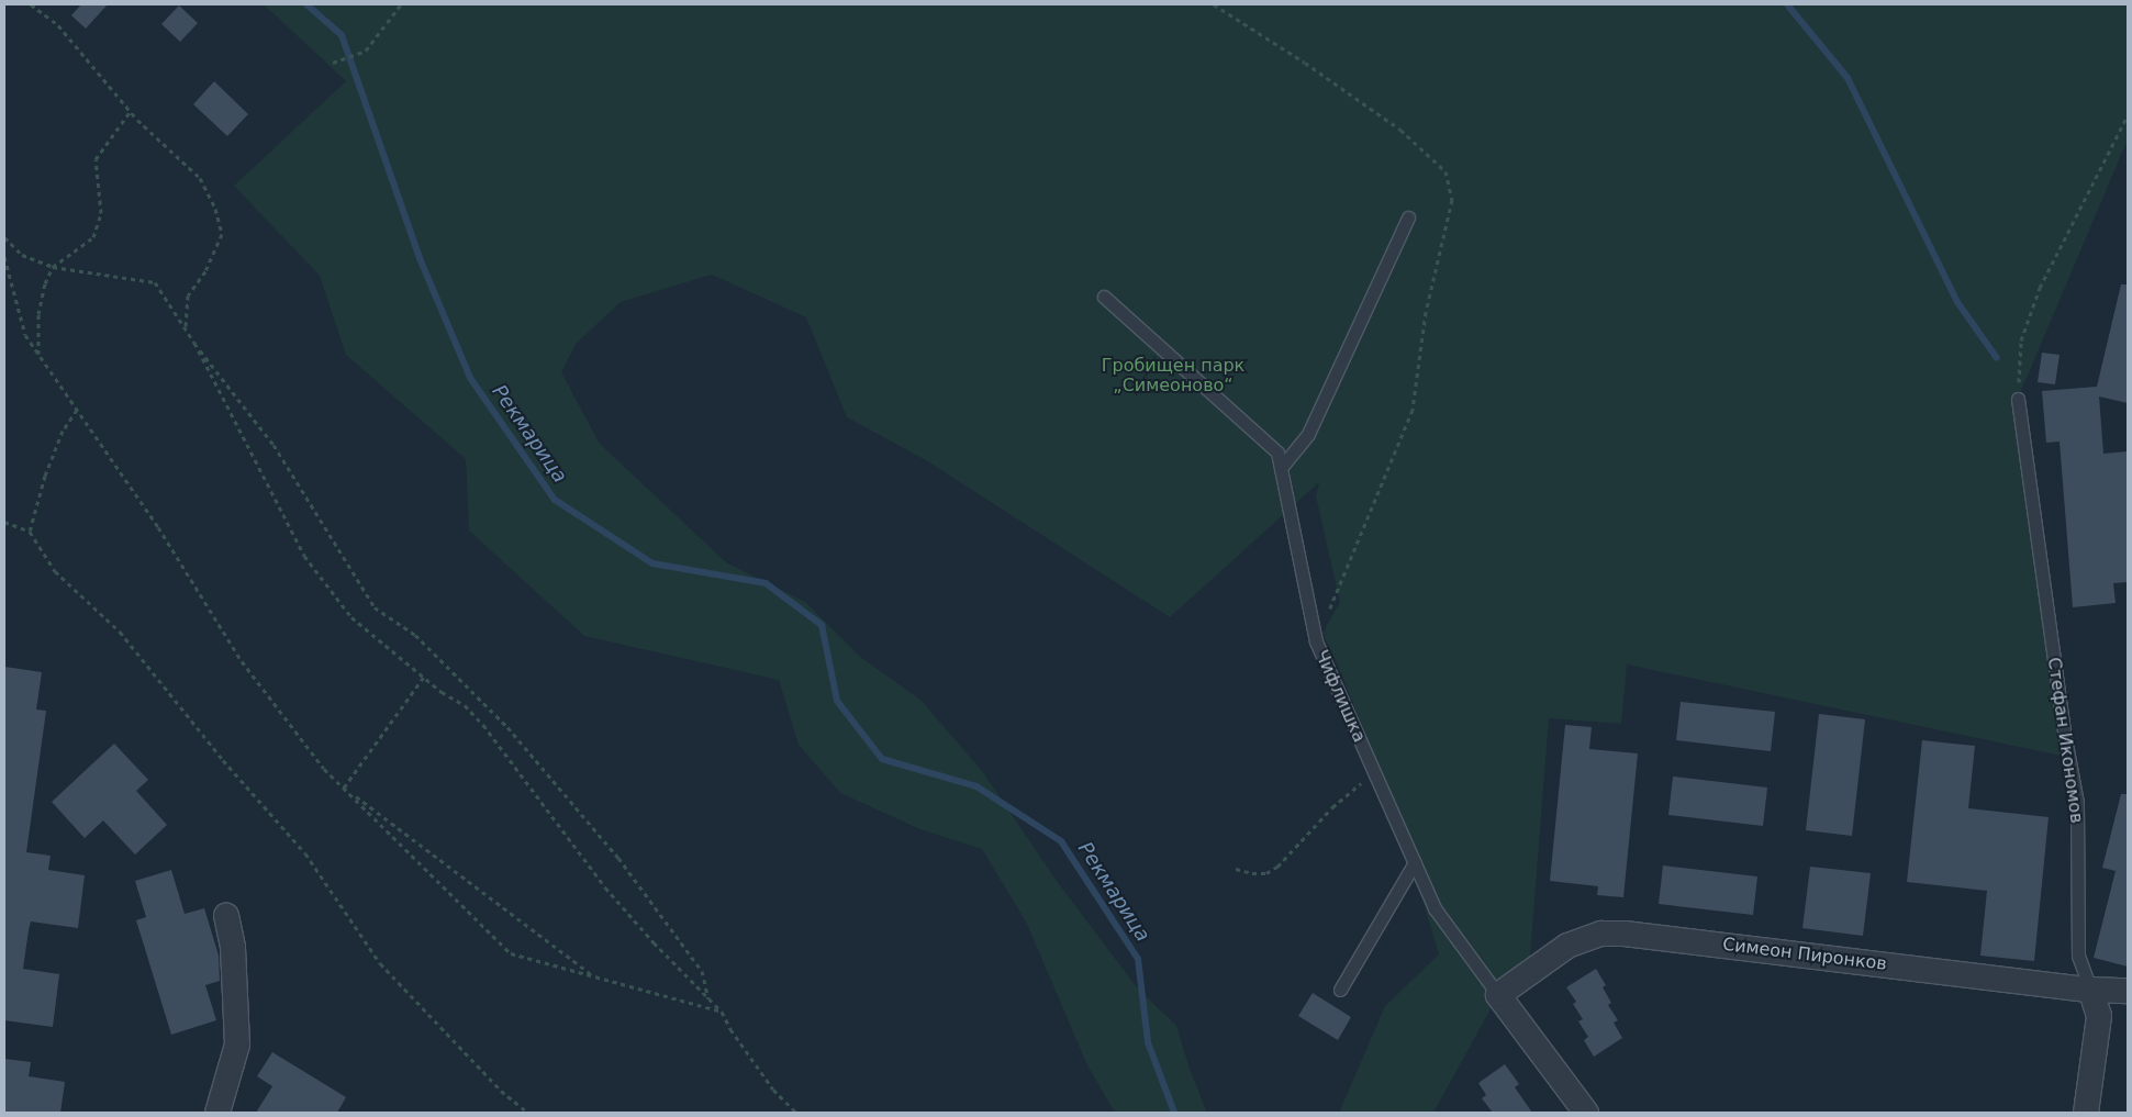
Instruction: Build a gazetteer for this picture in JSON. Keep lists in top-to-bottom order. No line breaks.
{"streets":{"street":["Чифлишка","Стефан Икономов","Симеон Пиронков"]},"crossings":[["Чифлишка","Симеон Пиронков"],["Стефан Икономов","Симеон Пиронков"]],"water":["Рекмарица"],"parks":["Гробищен парк „Симеоново“"]}
